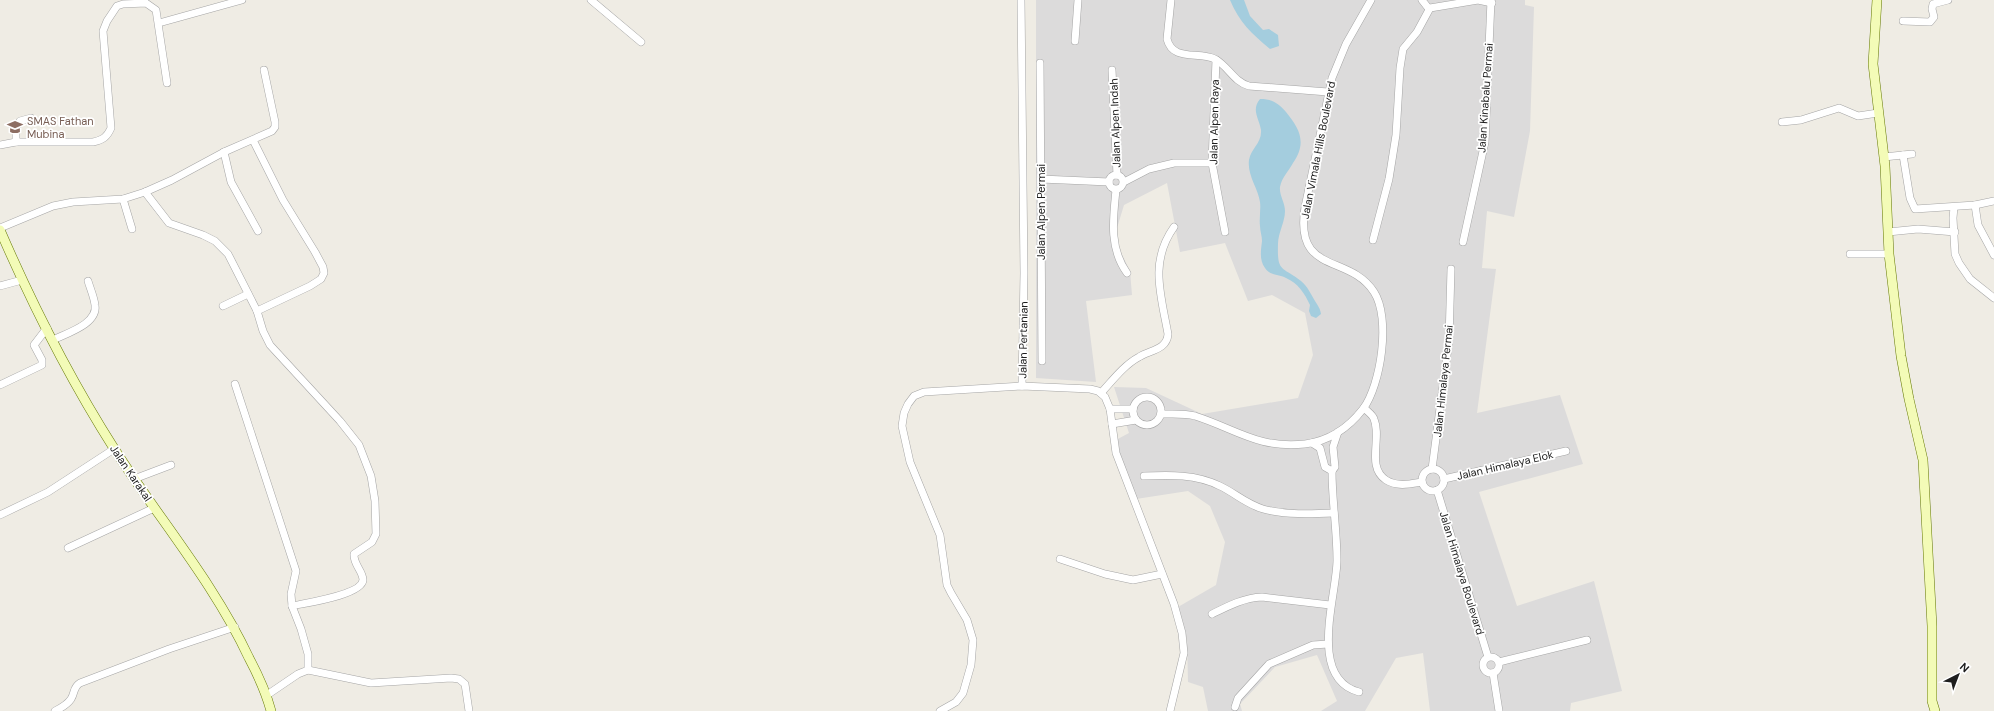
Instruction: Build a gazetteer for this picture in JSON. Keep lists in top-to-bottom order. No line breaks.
{"streets":{"street":["Jalan Kinabalu Permai","Jalan Alpen Raya","Jalan Alpen Indah","Jalan Vimala Hills Boulevard","Jalan Alpen Permai","Jalan Pertanian","Jalan Himalaya Permai","Jalan Himalaya Elok","Jalan Karakal","Jalan Himalaya Boulevard"]},"crossings":[["Jalan Himalaya Permai","Jalan Himalaya Elok"],["Jalan Himalaya Permai","Jalan Himalaya Boulevard"],["Jalan Himalaya Elok","Jalan Himalaya Boulevard"]],"places":{"school or university":["SMAS Fathan Mubina"]},"north":"top right"}
